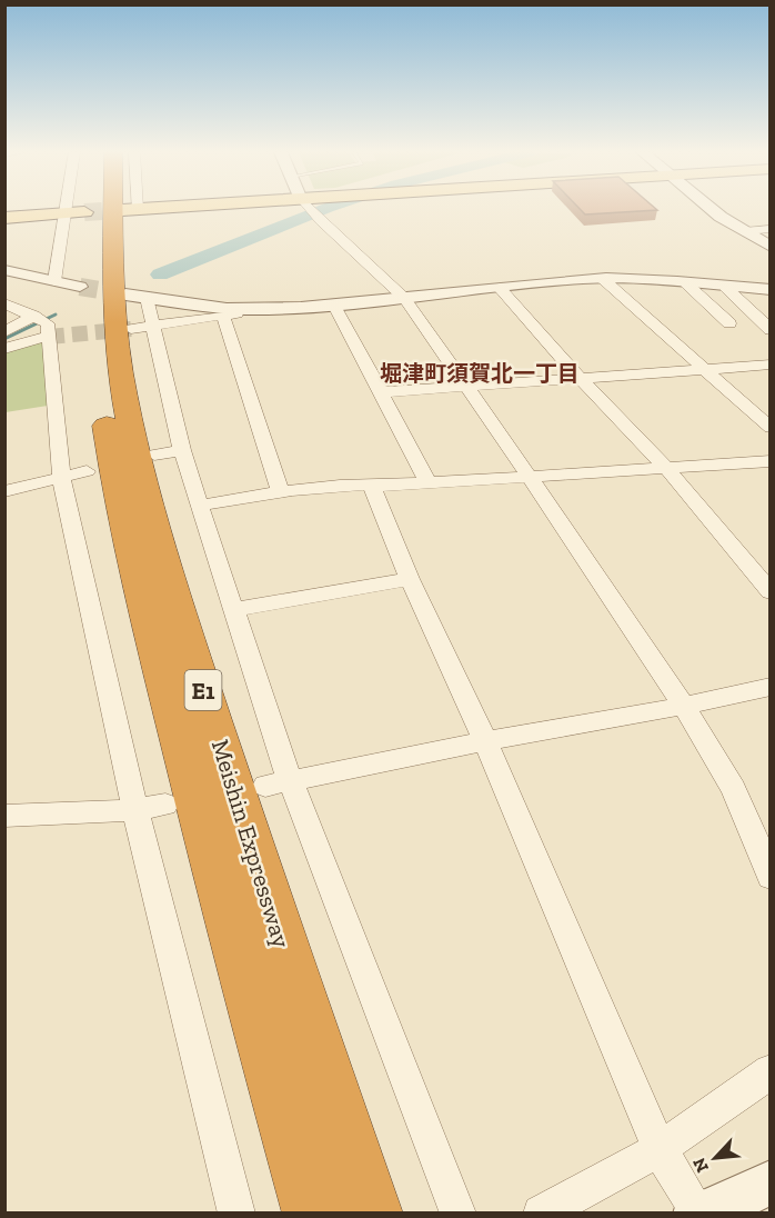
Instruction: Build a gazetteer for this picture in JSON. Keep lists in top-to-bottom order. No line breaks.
{"streets":{"highway":["E1","Meishin Expressway"]},"districts":["堀津町須賀北一丁目"],"north":"bottom left"}
